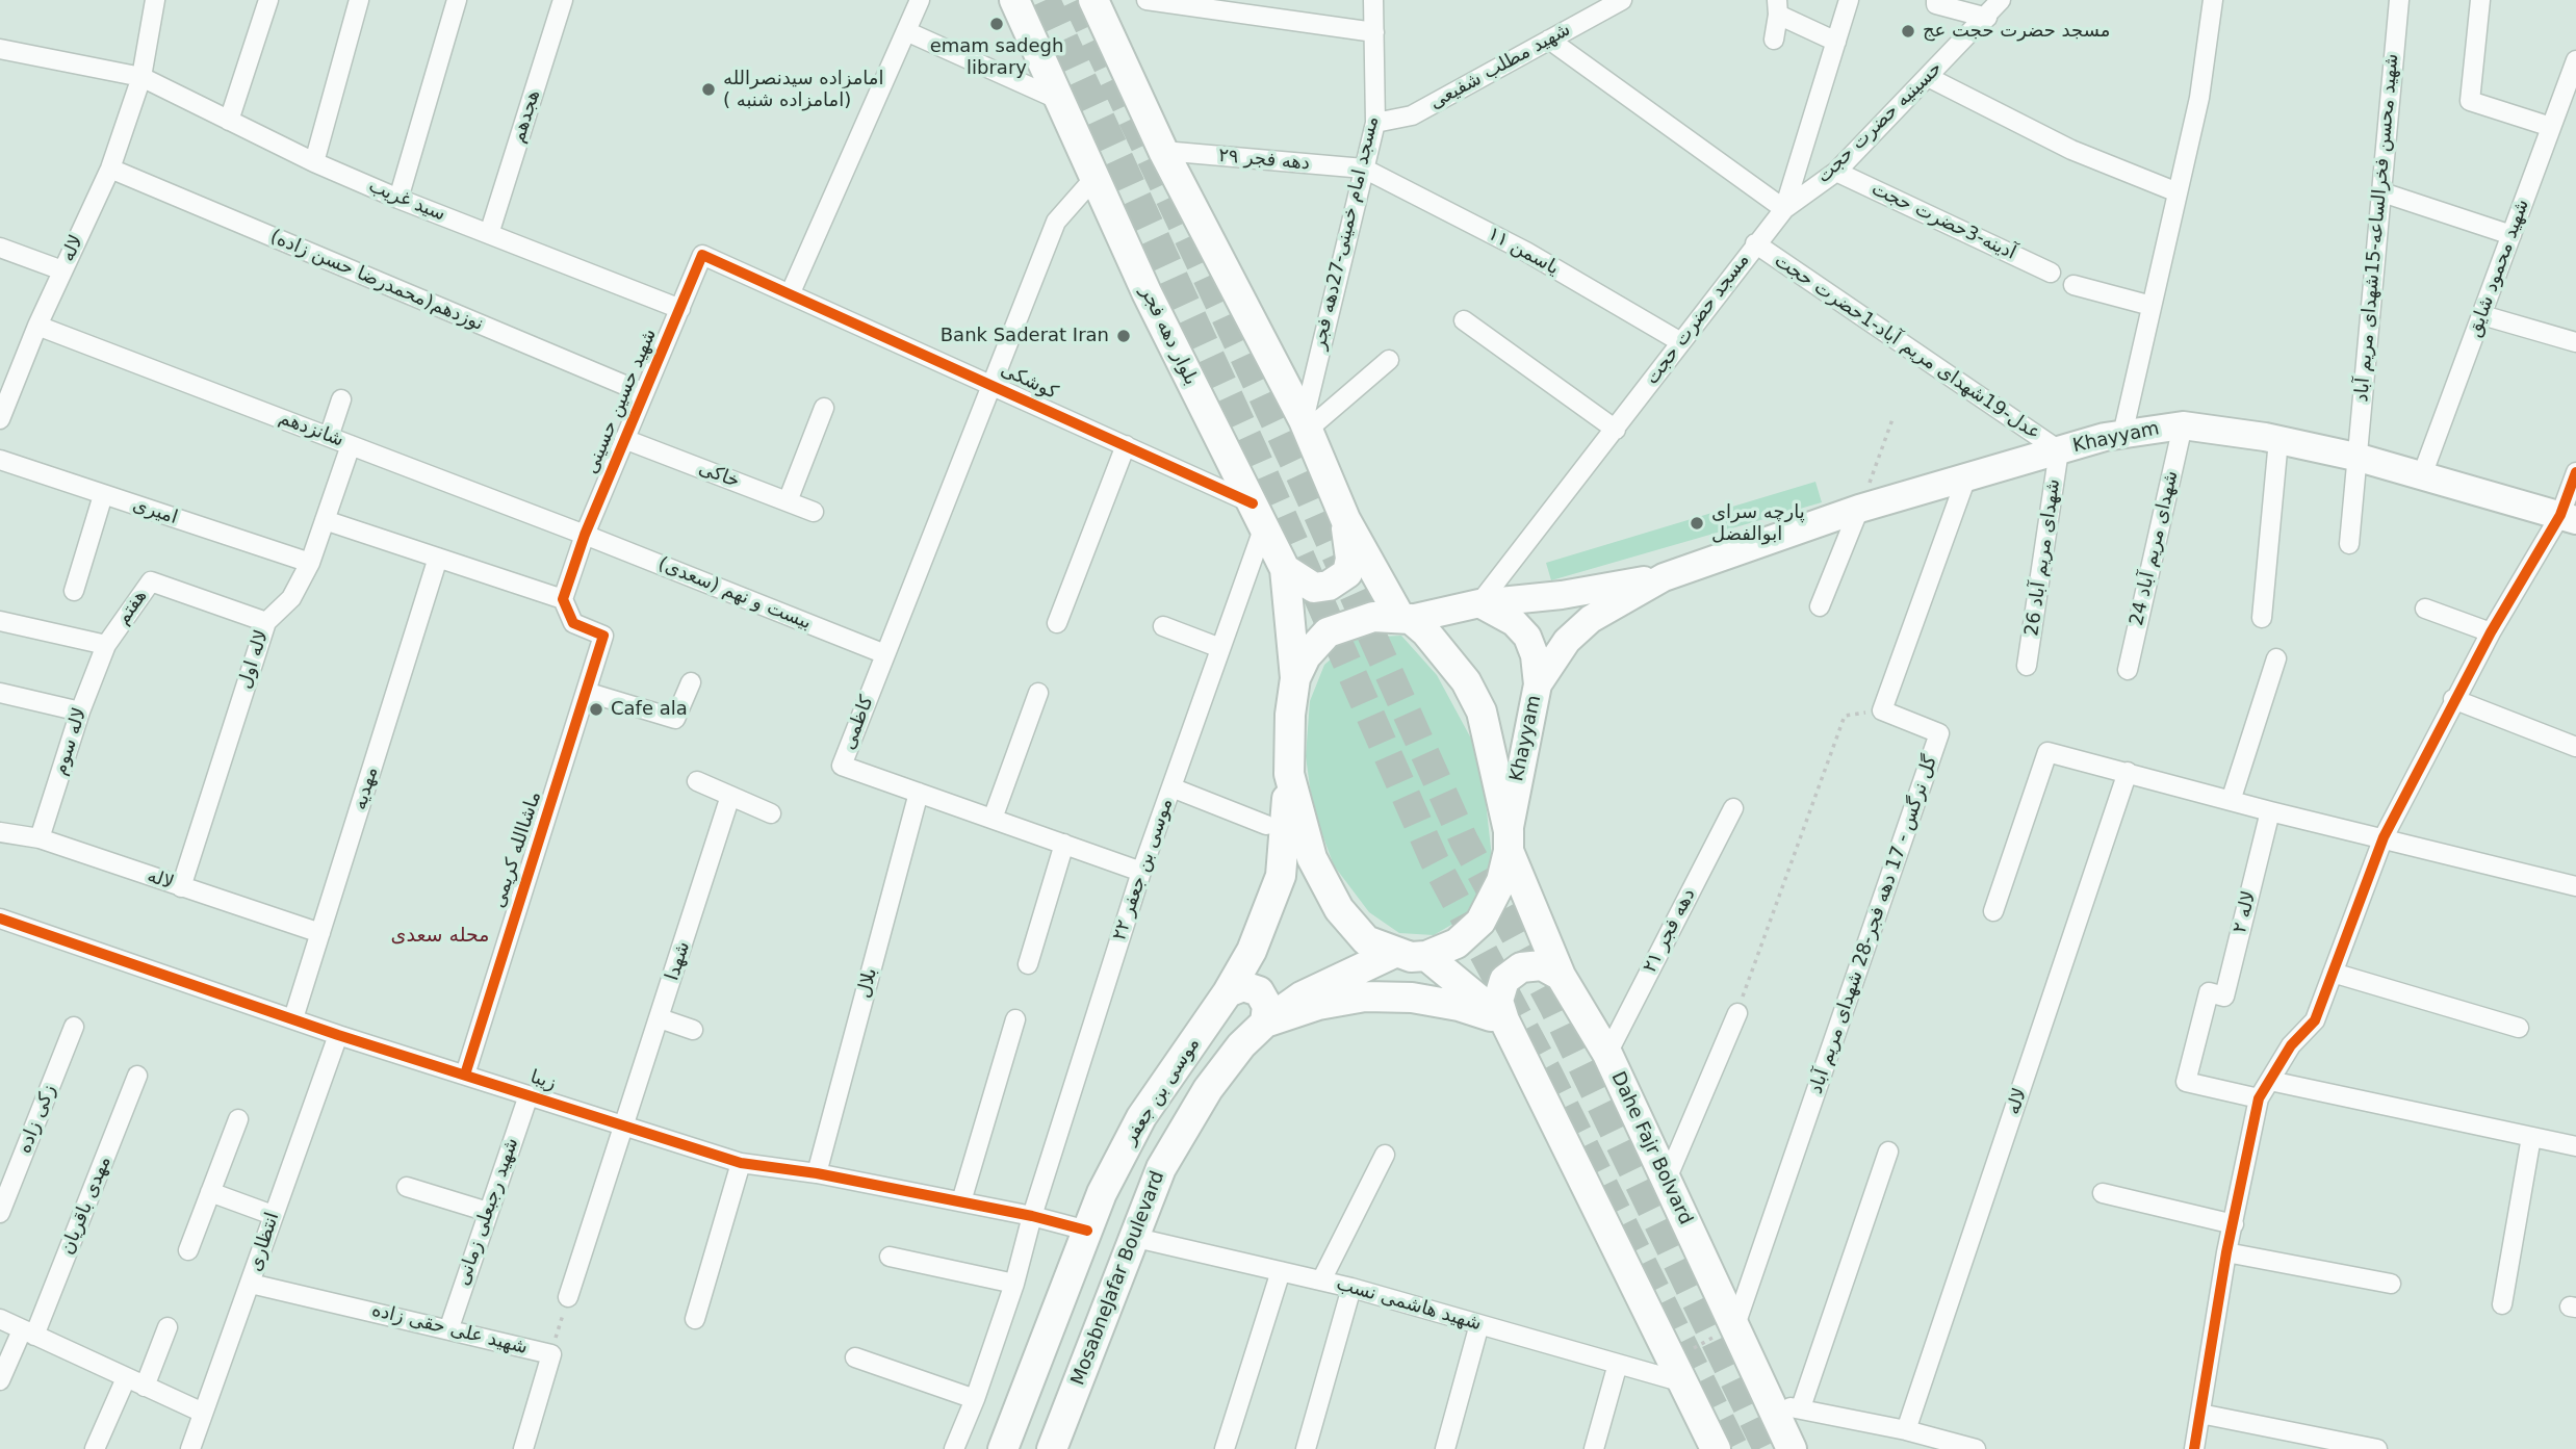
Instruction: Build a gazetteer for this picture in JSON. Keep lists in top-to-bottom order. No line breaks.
{"streets":{"main road":["بلوار دهه فجر","Khayyam","موسی بن جعفر","Dahe Fajr Bolvard","MosabneJafar Boulevard"],"street":["شهید مطلب شفیعی","هجدهم","حسینیه حضرت حجت","دهه فجر ۲۹","سید غریب","آدینه-3حضرت حجت","شهید محسن فخرالساعه-15شهدای مریم آباد","مسجد امام خمینی-27دهه فجر","لاله","یاسمن ۱۱","شهید محمود شایق","نوزدهم(محمدرضا حسن زاده)","مسجد حضرت حجت","عدل-19شهدای مریم آباد-1حضرت حجت","کوشکی","شهید حسین حسینی","شانزدهم","خاکی","امیری","24 شهدای مریم آباد","26 شهدای مریم آباد","بیست و نهم (سعدی)","هفتم","لاله اول","کاظمی","لاله سوم","مهدیه","ماشاالله کریمی","موسی بن جعفر ۲۲","لاله ۲","گل نرگس - 17 دهه فجر-28 شهدای مریم آباد","دهه فجر ۲۱","شهدا","بلال","زیبا","زکی زاده","مهدی باقریان","شهید رجبعلی زمانی","انتظاری","شهید هاشمی نسب","شهید علی حقی زاده"]},"crossings":[["شهید مطلب شفیعی","مسجد امام خمینی-27دهه فجر"],["هجدهم","سید غریب"],["حسینیه حضرت حجت","آدینه-3حضرت حجت"],["حسینیه حضرت حجت","مسجد حضرت حجت"],["دهه فجر ۲۹","مسجد امام خمینی-27دهه فجر"],["دهه فجر ۲۹","یاسمن ۱۱"],["سید غریب","لاله"],["سید غریب","شهید حسین حسینی"],["شهید محسن فخرالساعه-15شهدای مریم آباد","Khayyam"],["مسجد امام خمینی-27دهه فجر","یاسمن ۱۱"],["لاله","نوزدهم(محمدرضا حسن زاده)"],["لاله","شانزدهم"],["لاله","لاله اول"],["لاله","لاله سوم"],["لاله","مهدیه"],["یاسمن ۱۱","مسجد حضرت حجت"],["شهید محمود شایق","Khayyam"],["نوزدهم(محمدرضا حسن زاده)","شهید حسین حسینی"],["مسجد حضرت حجت","عدل-19شهدای مریم آباد-1حضرت حجت"],["مسجد حضرت حجت","Khayyam"],["بلوار دهه فجر","کوشکی"],["بلوار دهه فجر","کاظمی"],["بلوار دهه فجر","موسی بن جعفر ۲۲"],["عدل-19شهدای مریم آباد-1حضرت حجت","Khayyam"],["عدل-19شهدای مریم آباد-1حضرت حجت","26 شهدای مریم آباد"],["کوشکی","شهید حسین حسینی"],["کوشکی","کاظمی"],["کوشکی","موسی بن جعفر ۲۲"],["شهید حسین حسینی","شانزدهم"],["شهید حسین حسینی","خاکی"],["شهید حسین حسینی","بیست و نهم (سعدی)"],["شهید حسین حسینی","ماشاالله کریمی"],["شانزدهم","بیست و نهم (سعدی)"],["شانزدهم","لاله اول"],["Khayyam","24 شهدای مریم آباد"],["Khayyam","26 شهدای مریم آباد"],["Khayyam","Dahe Fajr Bolvard"],["امیری","لاله اول"],["بیست و نهم (سعدی)","کاظمی"],["هفتم","لاله اول"],["هفتم","لاله سوم"],["کاظمی","موسی بن جعفر ۲۲"],["کاظمی","بلال"],["مهدیه","زیبا"],["ماشاالله کریمی","زیبا"],["موسی بن جعفر ۲۲","زیبا"],["گل نرگس - 17 دهه فجر-28 شهدای مریم آباد","Dahe Fajr Bolvard"],["دهه فجر ۲۱","Dahe Fajr Bolvard"],["شهدا","زیبا"],["بلال","زیبا"],["زیبا","موسی بن جعفر"],["زیبا","شهید رجبعلی زمانی"],["زیبا","انتظاری"],["شهید رجبعلی زمانی","شهید علی حقی زاده"],["انتظاری","شهید علی حقی زاده"],["MosabneJafar Boulevard","شهید هاشمی نسب"]],"districts":["محله سعدی"],"places":["emam sadegh library","مسجد حضرت حجت عج","امامزاده سیدنصرالله ( امامزاده شنبه)","Bank Saderat Iran","پارچه سرای ابوالفضل","Cafe ala"]}
